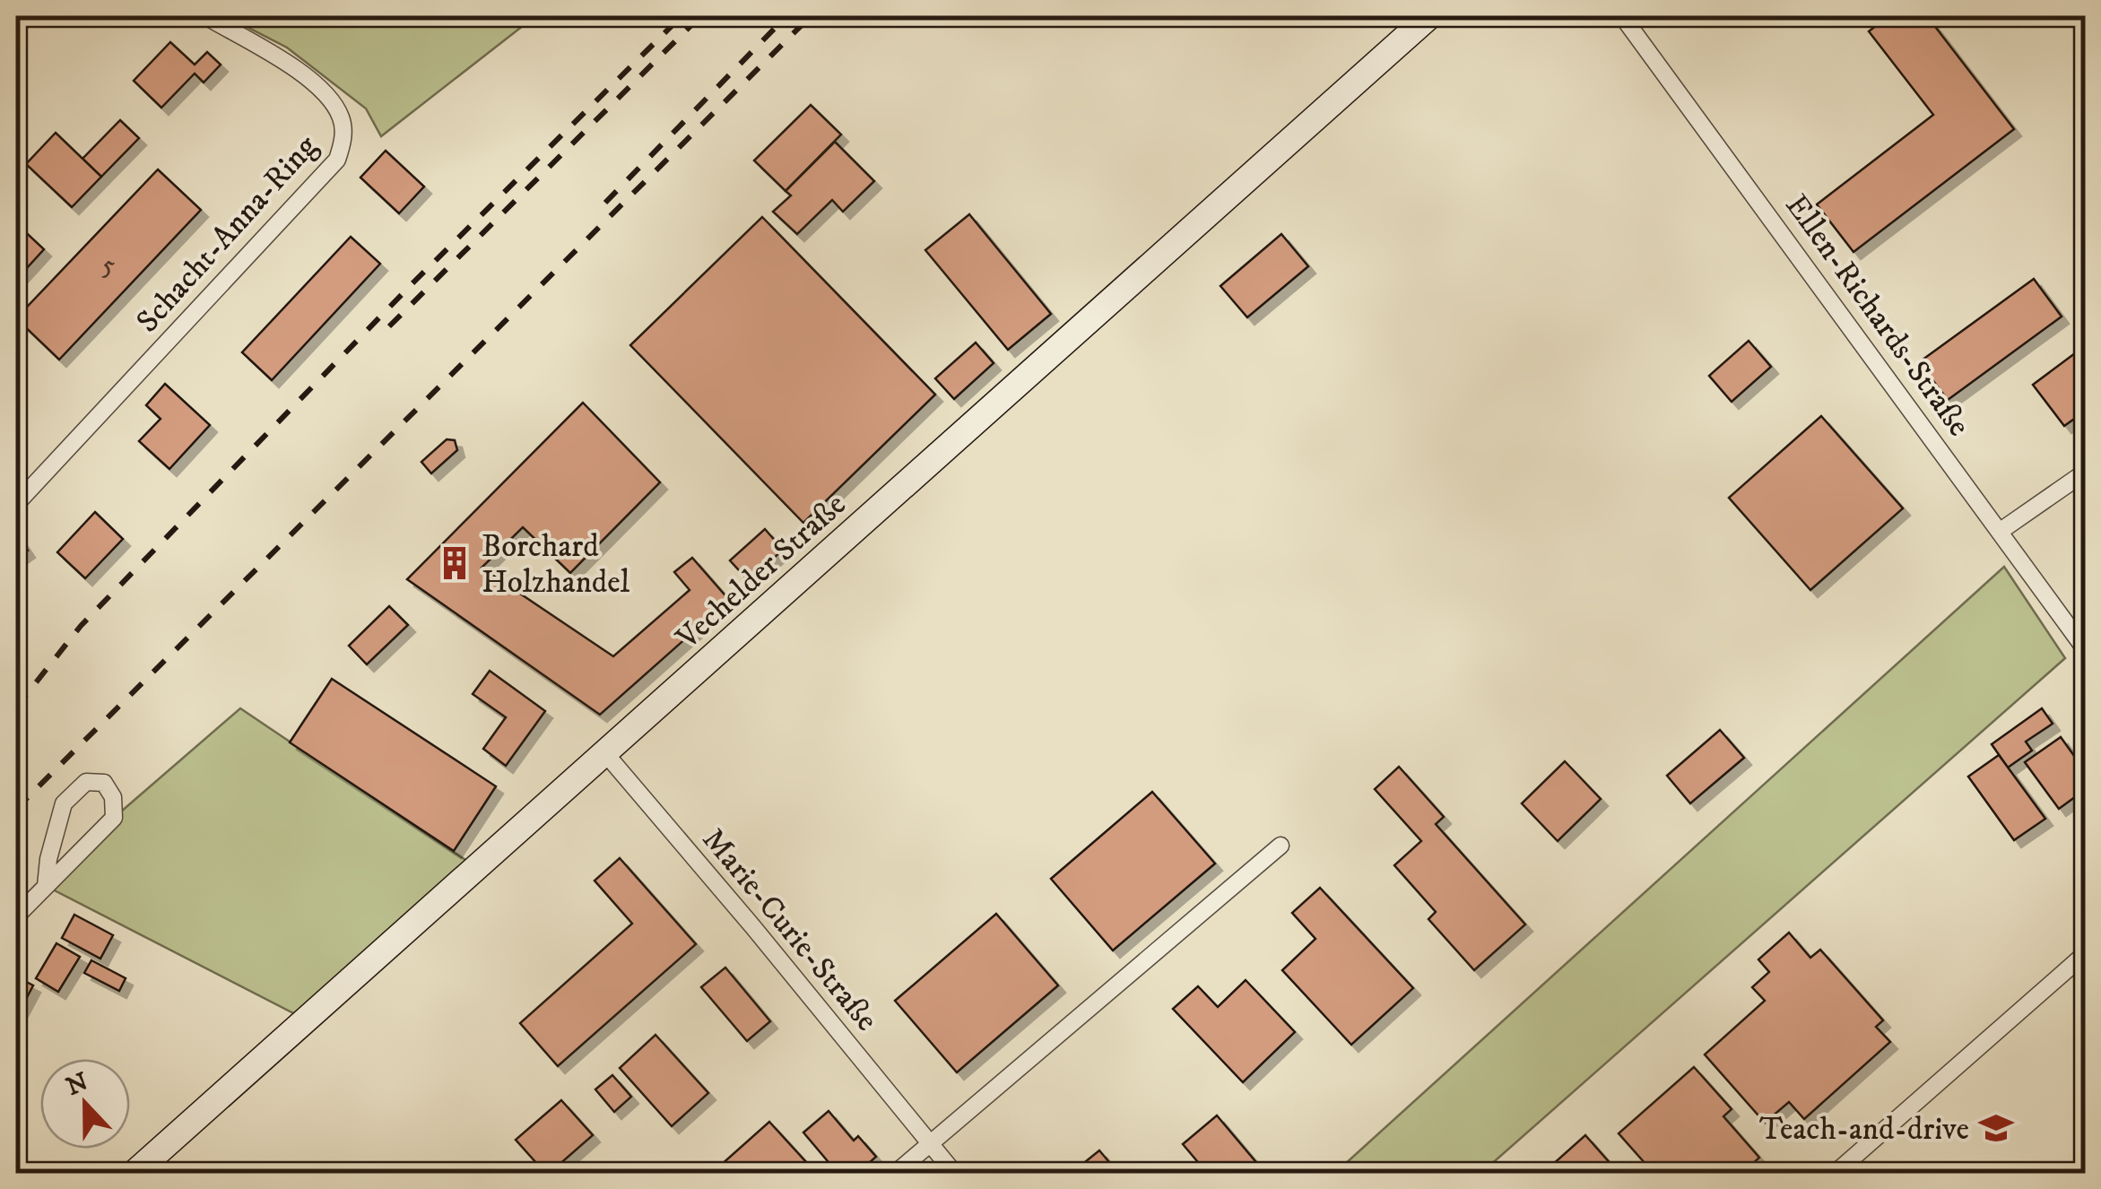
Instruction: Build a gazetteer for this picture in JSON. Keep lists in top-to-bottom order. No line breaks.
{"streets":{"main road":["Vechelder Straße"],"street":["Schacht-Anna-Ring","Ellen-Richards-Straße","Marie-Curie-Straße"]},"crossings":[["Vechelder Straße","Marie-Curie-Straße"]],"places":{"building":["Borchard Holzhandel"],"school or university":["Teach-and-drive"]},"house_numbers":["5"],"north":"top"}
